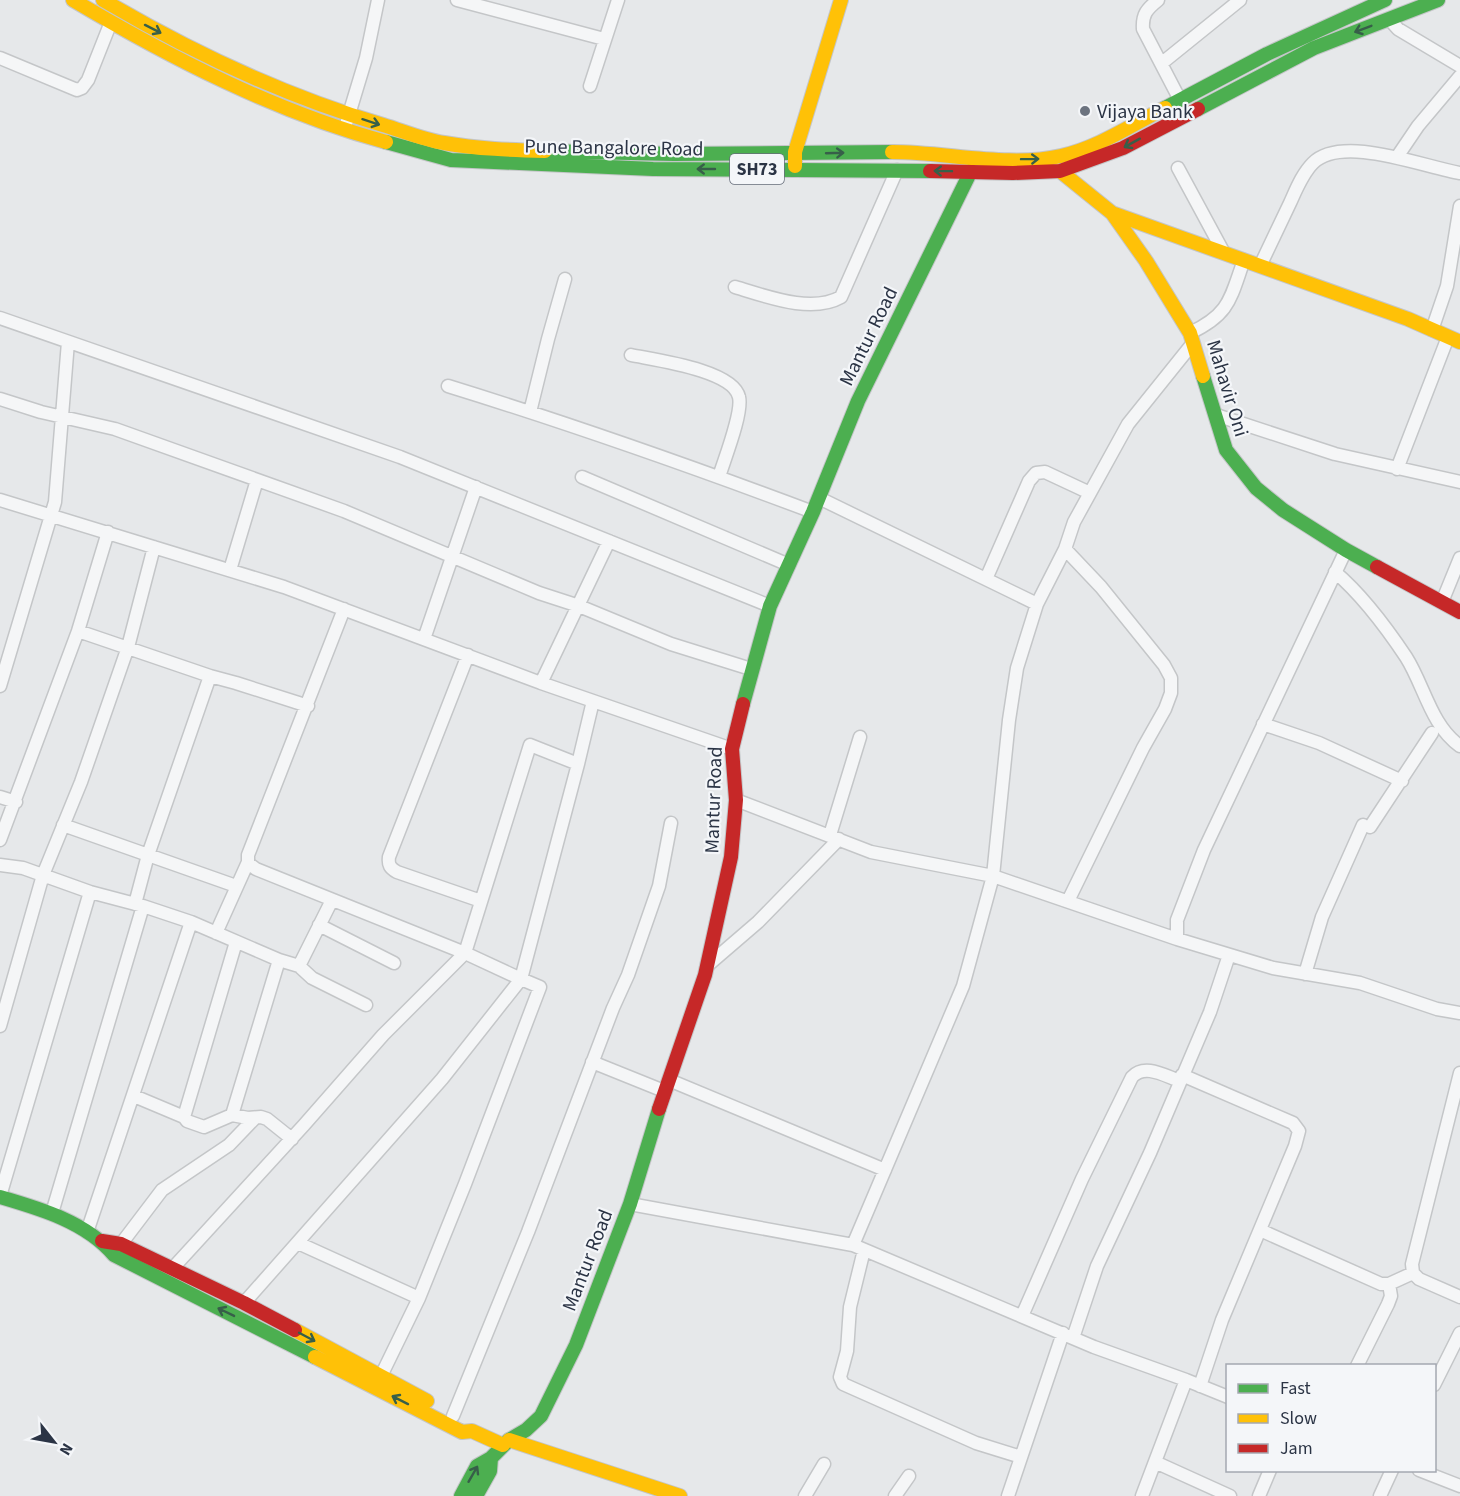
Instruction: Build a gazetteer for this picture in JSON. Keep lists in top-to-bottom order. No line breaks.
{"streets":{"main road":["Pune Bangalore Road","SH73","Mantur Road","Mahavir Oni"]},"crossings":[["Pune Bangalore Road","Mantur Road"],["Pune Bangalore Road","Mahavir Oni"]],"places":["Vijaya Bank"],"legend":["Fast","Slow","Jam"],"north":"bottom right"}
